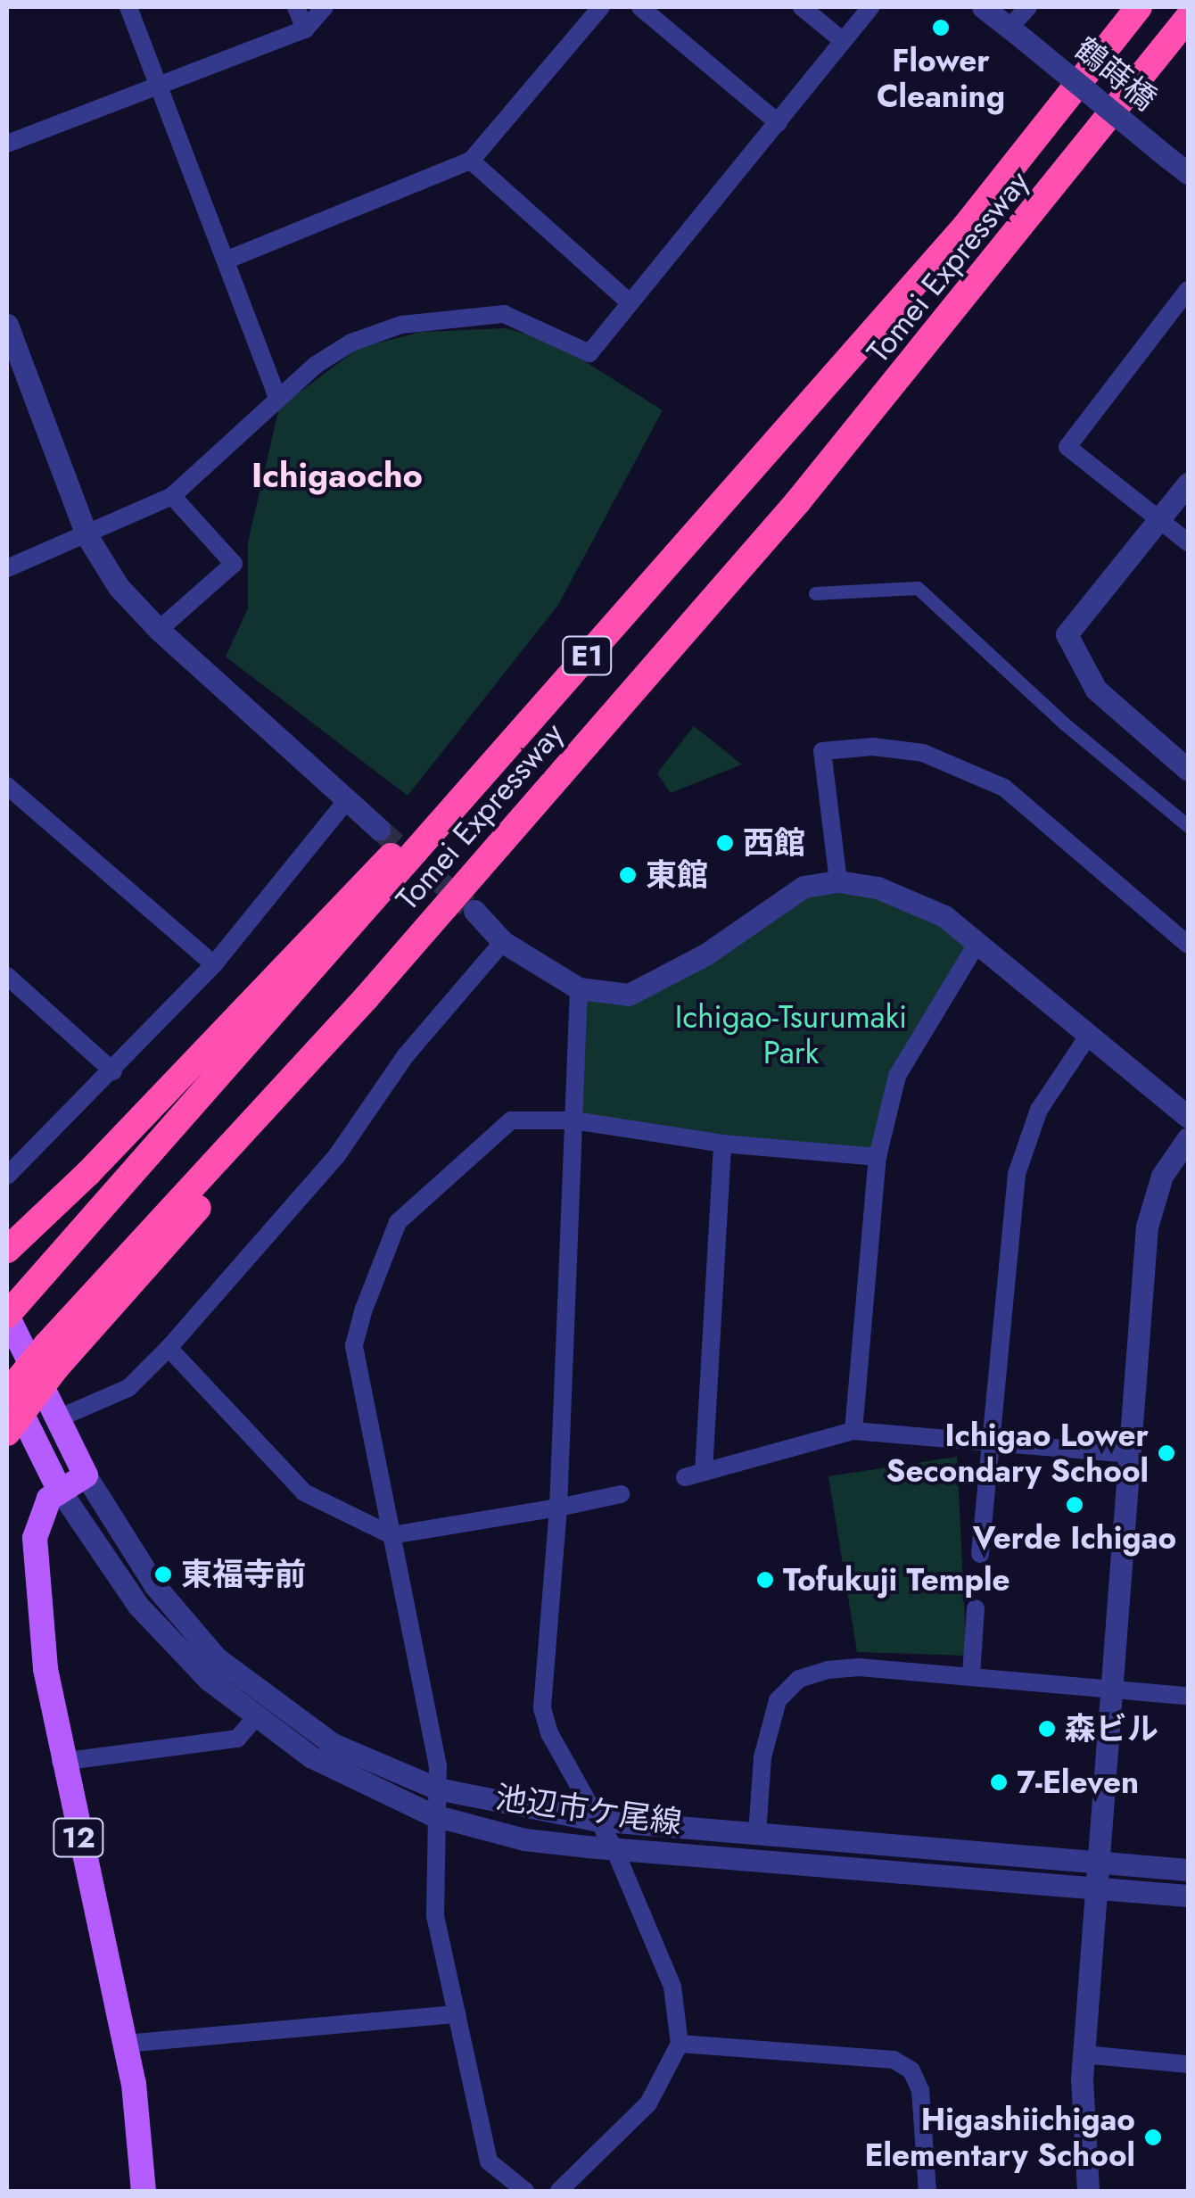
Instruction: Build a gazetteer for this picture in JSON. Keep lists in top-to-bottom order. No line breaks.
{"streets":{"highway":["Tomei Expressway","E1"],"main road":["12"],"street":["鶴蒔橋","池辺市ケ尾線"]},"crossings":[["池辺市ケ尾線","12"]],"districts":["Ichigaocho"],"parks":["Ichigao-Tsurumaki Park"],"places":["Flower Cleaning","西館","東館","Ichigao Lower Secondary School","Verde Ichigao","東福寺前","Tofukuji Temple","森ビル","7-Eleven","Higashiichigao Elementary School"]}
